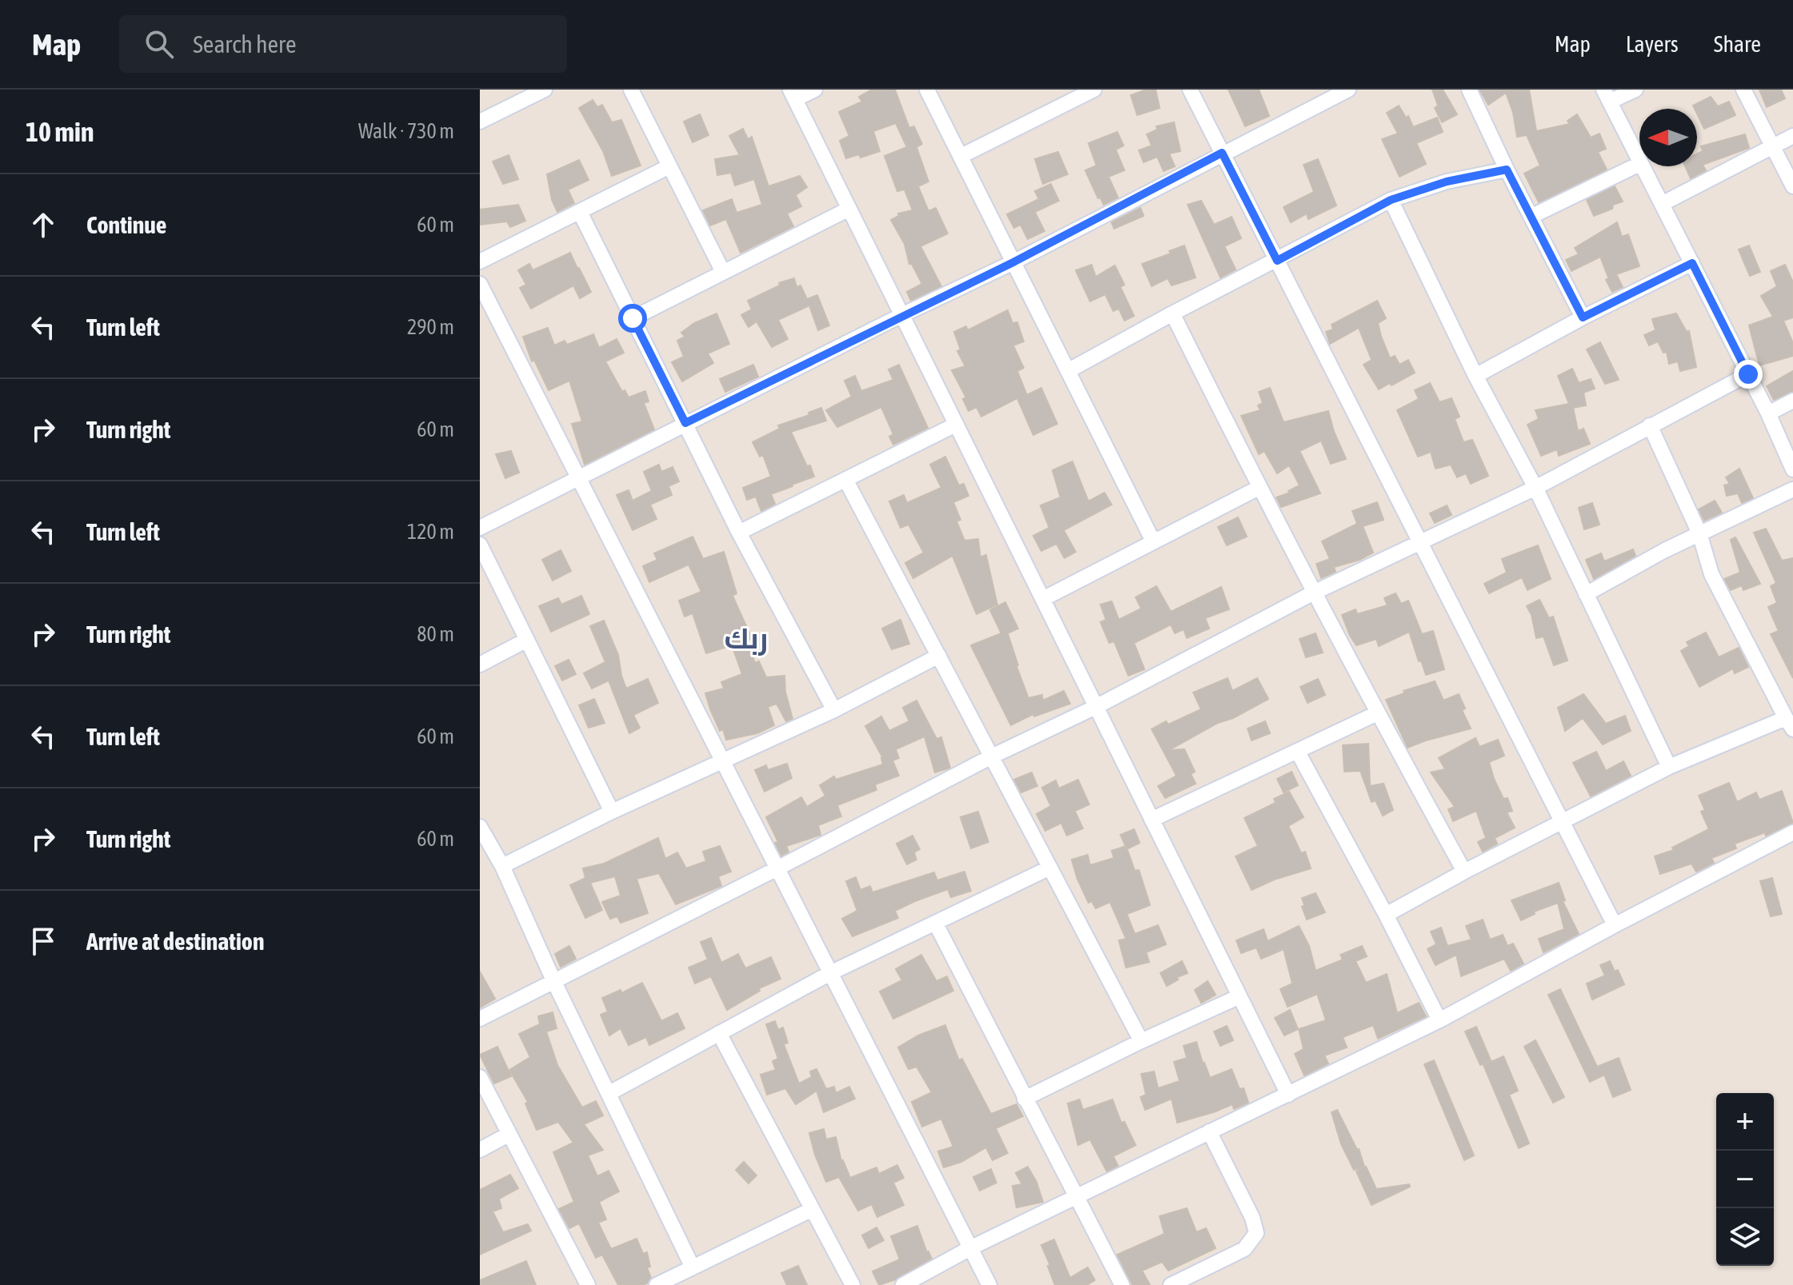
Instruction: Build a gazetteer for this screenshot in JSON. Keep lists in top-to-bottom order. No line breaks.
{"districts":["ربك"],"north":"left","page":{"header":"Map","search":"Search here","nav":["Map","Layers","Share"],"heading":["10 min","Walk · 730 m"],"list":[["Continue","60 m"],["Turn left","290 m"],["Turn right","60 m"],["Turn left","120 m"],["Turn right","80 m"],["Turn left","60 m"],["Turn right","60 m"],"Arrive at destination"],"map_buttons":["+","−"]}}
